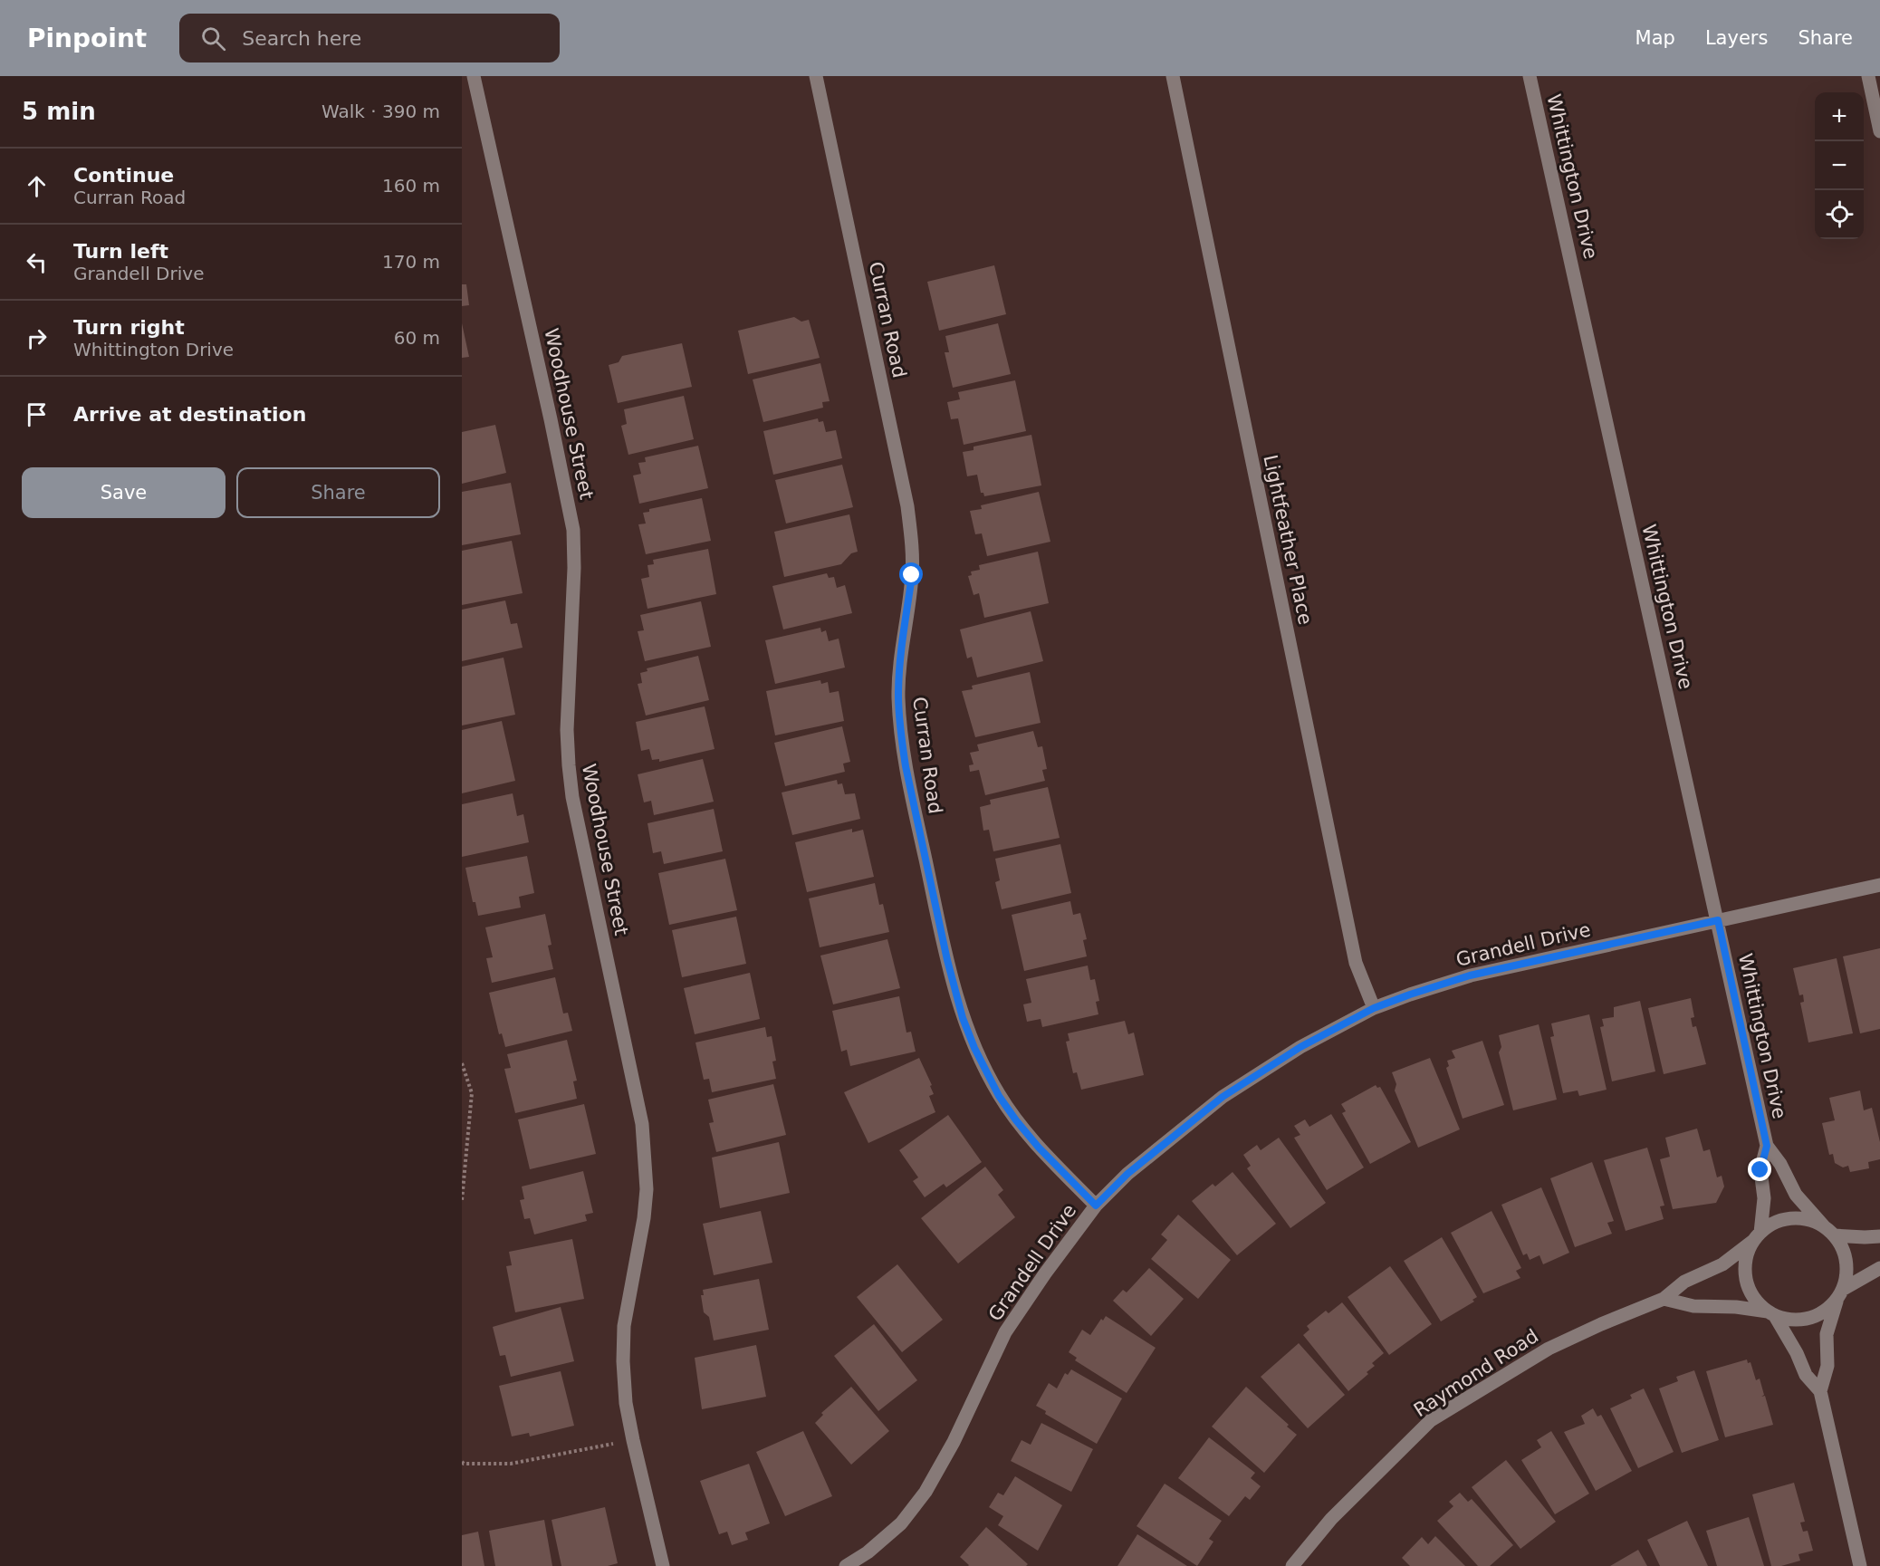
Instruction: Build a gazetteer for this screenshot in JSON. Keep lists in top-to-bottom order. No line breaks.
{"streets":{"street":["Whittington Drive","Curran Road","Woodhouse Street","Lightfeather Place","Grandell Drive","Raymond Road"]},"crossings":[["Whittington Drive","Grandell Drive"],["Whittington Drive","Raymond Road"],["Curran Road","Grandell Drive"],["Lightfeather Place","Grandell Drive"]],"page":{"header":"Pinpoint","search":"Search here","nav":["Map","Layers","Share"],"heading":["5 min","Walk · 390 m"],"map_buttons":["+","−"],"list":[["Continue","Curran Road","160 m"],["Turn left","Grandell Drive","170 m"],["Turn right","Whittington Drive","60 m"],"Arrive at destination"],"buttons":["Save","Share"]}}
